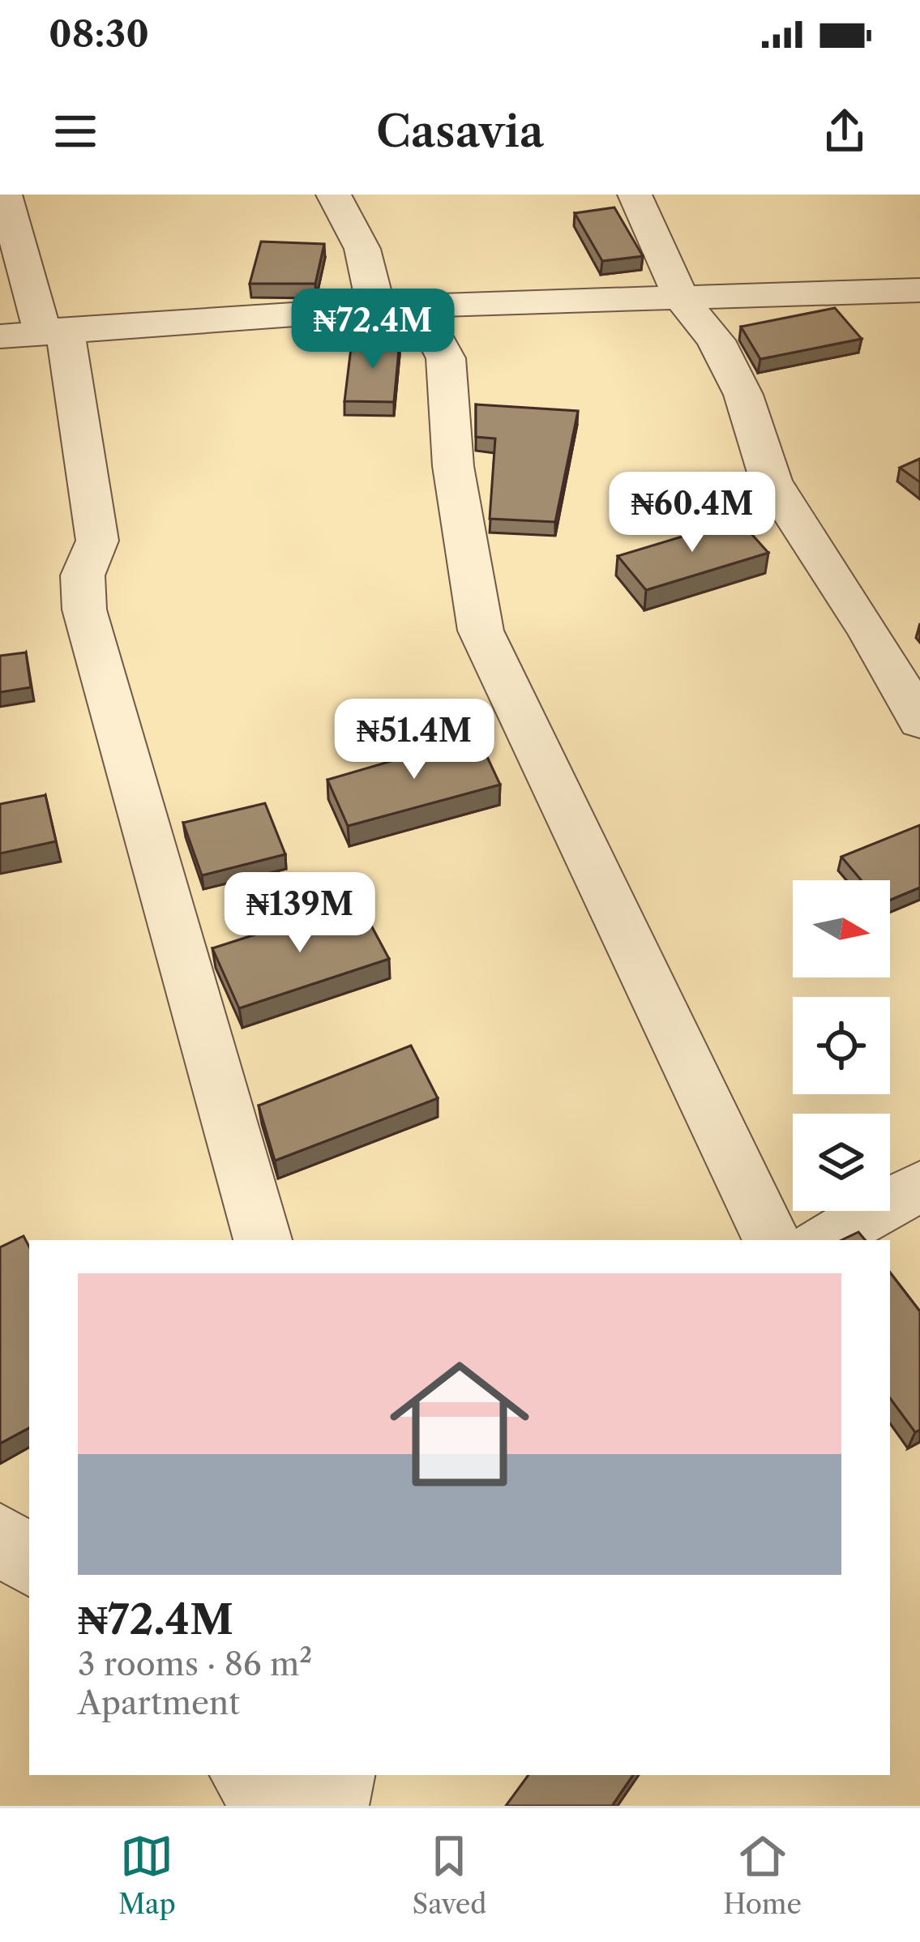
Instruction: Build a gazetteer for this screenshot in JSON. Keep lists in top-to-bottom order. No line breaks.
{"north":"right","page":{"status":"08:30","header":"Casavia","price":["₦72.4M","₦60.4M","₦51.4M","₦139M"],"list":[{"name":"₦72.4M","note":"3 rooms · 86 m² · Apartment"}],"tabs":["Map","Saved","Home"]}}
